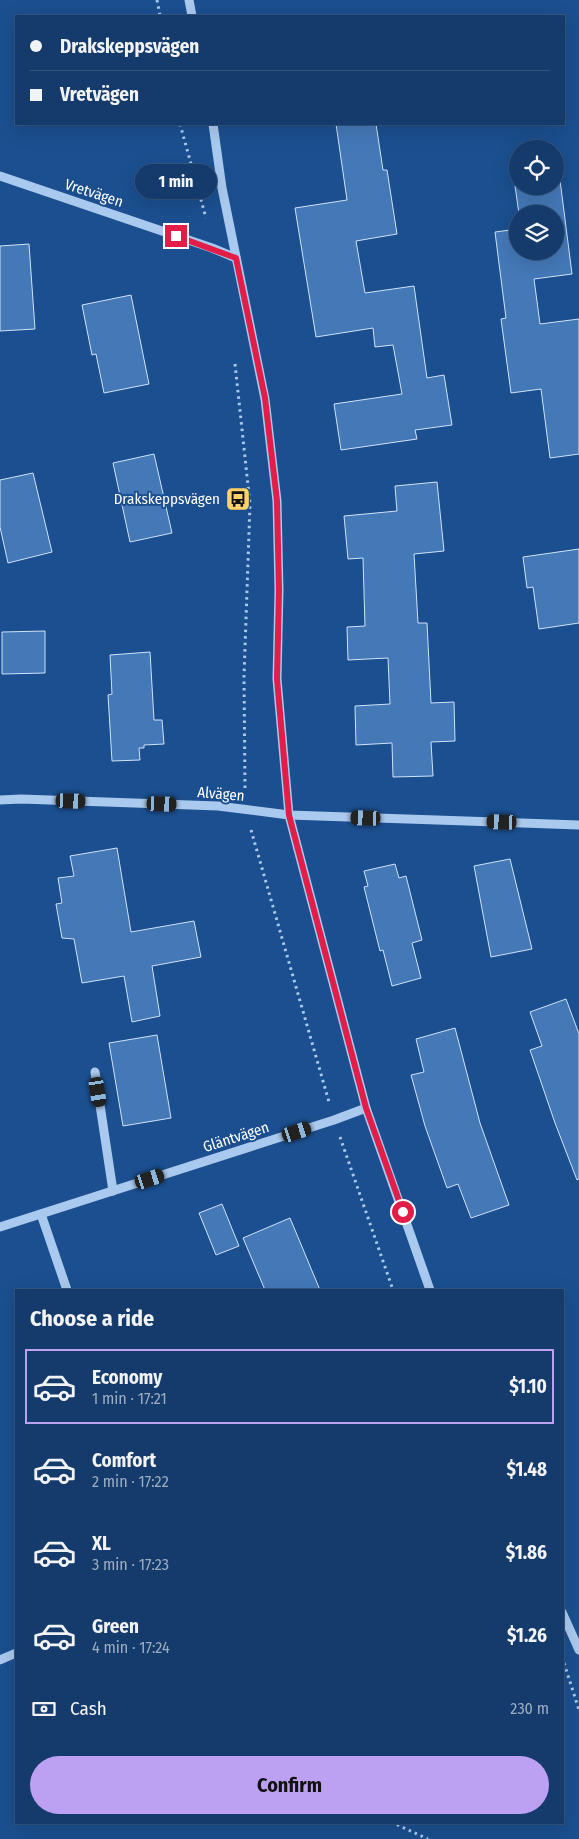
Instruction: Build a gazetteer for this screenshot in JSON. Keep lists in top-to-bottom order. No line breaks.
{"streets":{"street":["Vretvägen","Alvägen","Gläntvägen"]},"places":{"bus stop":["Drakskeppsvägen"]},"page":{"banner":["Drakskeppsvägen","Vretvägen"],"bubble":"1 min","heading":"Choose a ride","list":[{"name":"Economy","note":"1 min · 17:21","value":"$1.10"},{"name":"Comfort","note":"2 min · 17:22","value":"$1.48"},{"name":"XL","note":"3 min · 17:23","value":"$1.86"},{"name":"Green","note":"4 min · 17:24","value":"$1.26"}],"pay":["Cash","230 m"],"buttons":"Confirm"}}
